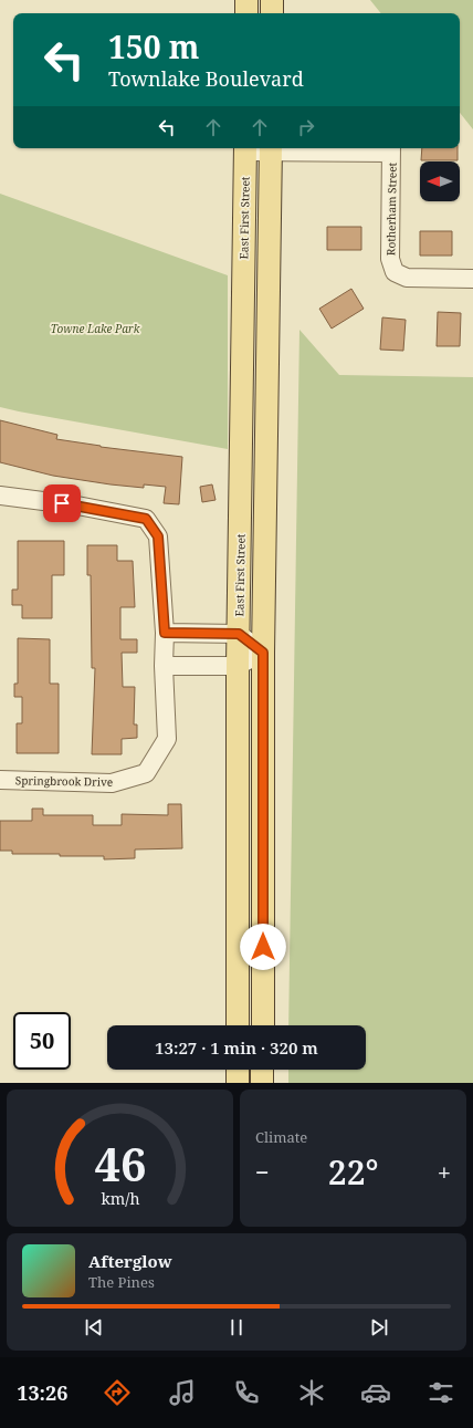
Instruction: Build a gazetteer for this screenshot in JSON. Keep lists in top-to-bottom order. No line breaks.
{"streets":{"main road":["East First Street"],"street":["Rotherham Street","Springbrook Drive"]},"parks":["Towne Lake Park"],"north":"left","page":{"turn":["150 m","Townlake Boulevard"],"limit":"50","trip":"13:27 · 1 min · 320 m","tile":"Climate","heat":["−","22°","+"],"song":["Afterglow","The Pines"],"tabs":"13:26","gauge":["46","km/h"]}}
